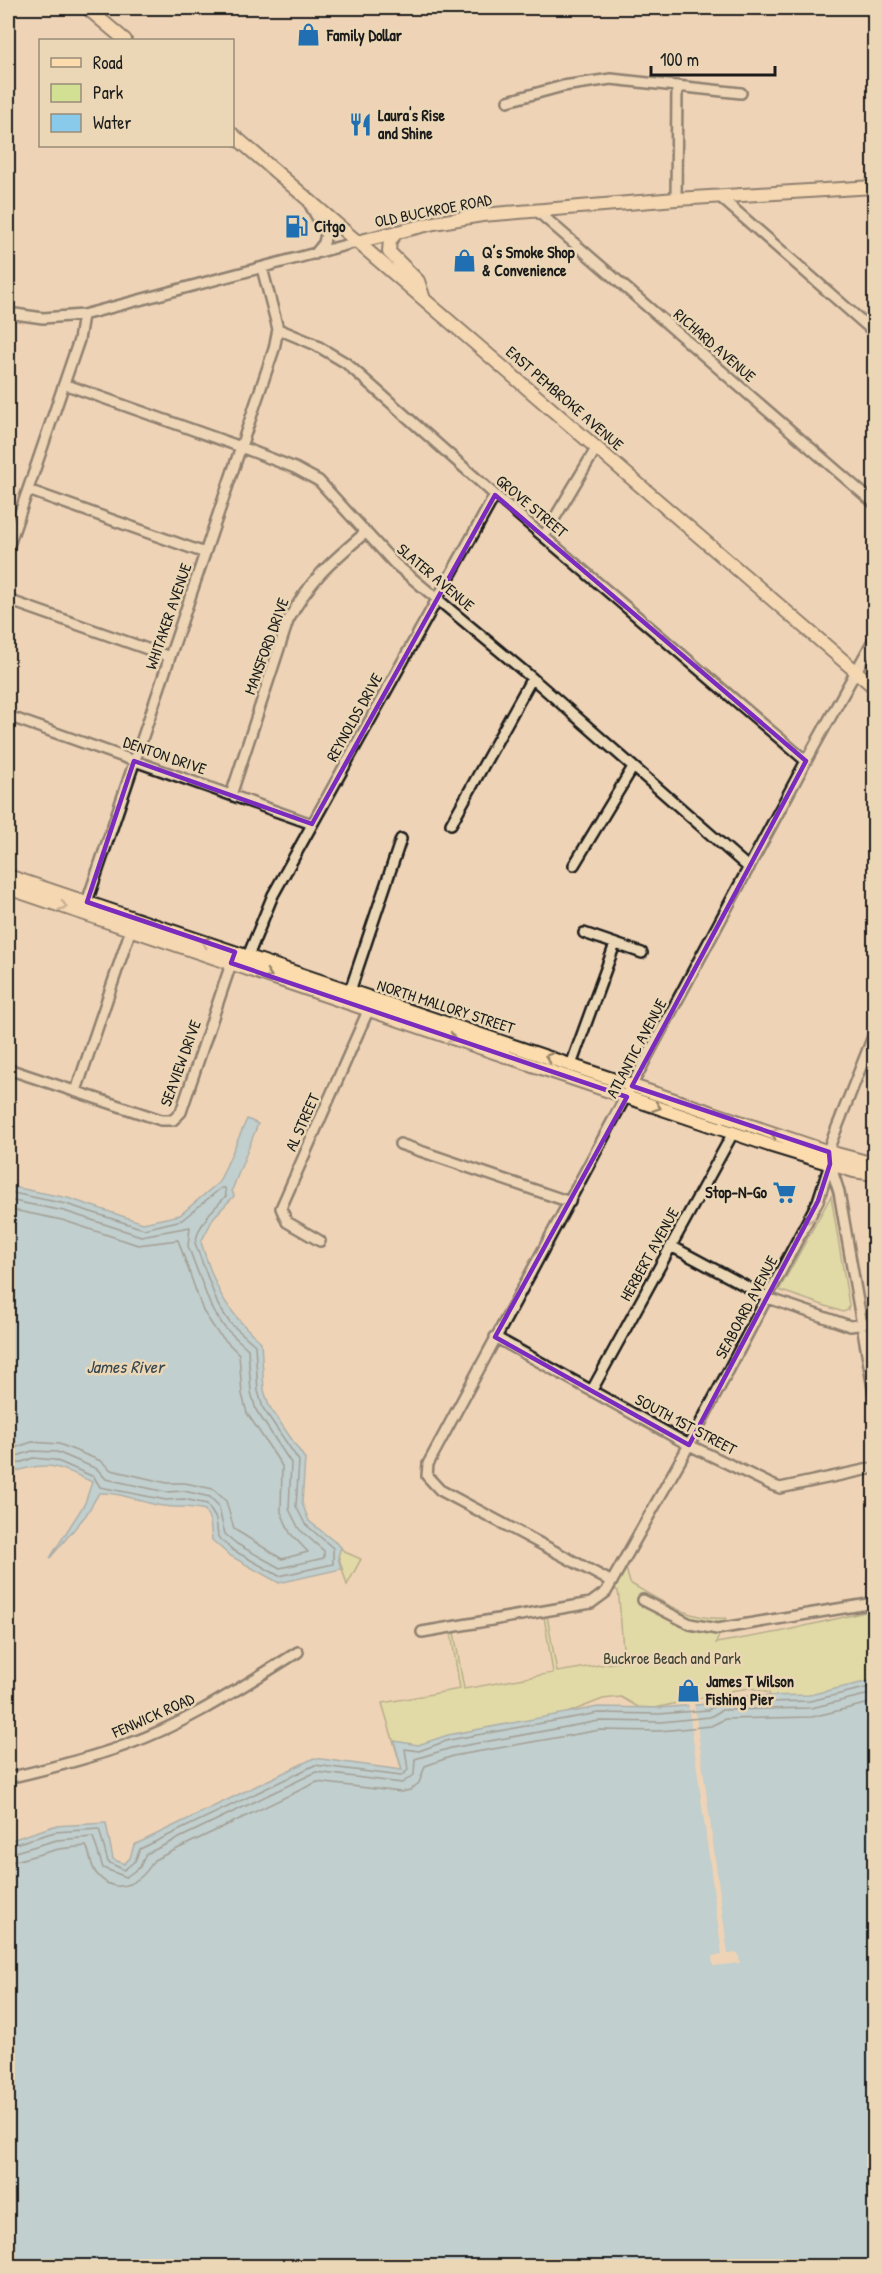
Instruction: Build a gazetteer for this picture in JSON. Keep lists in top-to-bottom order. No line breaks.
{"streets":{"main road":["OLD BUCKROE ROAD","EAST PEMBROKE AVENUE","NORTH MALLORY STREET"],"street":["RICHARD AVENUE","GROVE STREET","SLATER AVENUE","WHITAKER AVENUE","MANSFORD DRIVE","REYNOLDS DRIVE","DENTON DRIVE","ATLANTIC AVENUE","SEAVIEW DRIVE","AL STREET","HERBERT AVENUE","SEABOARD AVENUE","SOUTH 1ST STREET","FENWICK ROAD"]},"crossings":[["OLD BUCKROE ROAD","RICHARD AVENUE"],["OLD BUCKROE ROAD","EAST PEMBROKE AVENUE"],["EAST PEMBROKE AVENUE","ATLANTIC AVENUE"],["GROVE STREET","WHITAKER AVENUE"],["GROVE STREET","REYNOLDS DRIVE"],["GROVE STREET","ATLANTIC AVENUE"],["SLATER AVENUE","WHITAKER AVENUE"],["SLATER AVENUE","MANSFORD DRIVE"],["SLATER AVENUE","REYNOLDS DRIVE"],["SLATER AVENUE","ATLANTIC AVENUE"],["WHITAKER AVENUE","DENTON DRIVE"],["WHITAKER AVENUE","NORTH MALLORY STREET"],["MANSFORD DRIVE","DENTON DRIVE"],["REYNOLDS DRIVE","DENTON DRIVE"],["REYNOLDS DRIVE","NORTH MALLORY STREET"],["NORTH MALLORY STREET","ATLANTIC AVENUE"],["NORTH MALLORY STREET","SEAVIEW DRIVE"],["NORTH MALLORY STREET","AL STREET"],["NORTH MALLORY STREET","HERBERT AVENUE"],["NORTH MALLORY STREET","SEABOARD AVENUE"],["ATLANTIC AVENUE","SEABOARD AVENUE"],["ATLANTIC AVENUE","SOUTH 1ST STREET"],["HERBERT AVENUE","SOUTH 1ST STREET"],["SEABOARD AVENUE","SOUTH 1ST STREET"]],"water":["James River"],"parks":["Buckroe Beach and Park"],"places":{"shop":["Family Dollar","Q’s Smoke Shop & Convenience","James T Wilson Fishing Pier"],"restaurant":["Laura's Rise and Shine"],"fuel station":["Citgo"],"supermarket":["Stop-N-Go"]},"legend":["Road","Park","Water"],"scale_bar":"100 m"}
